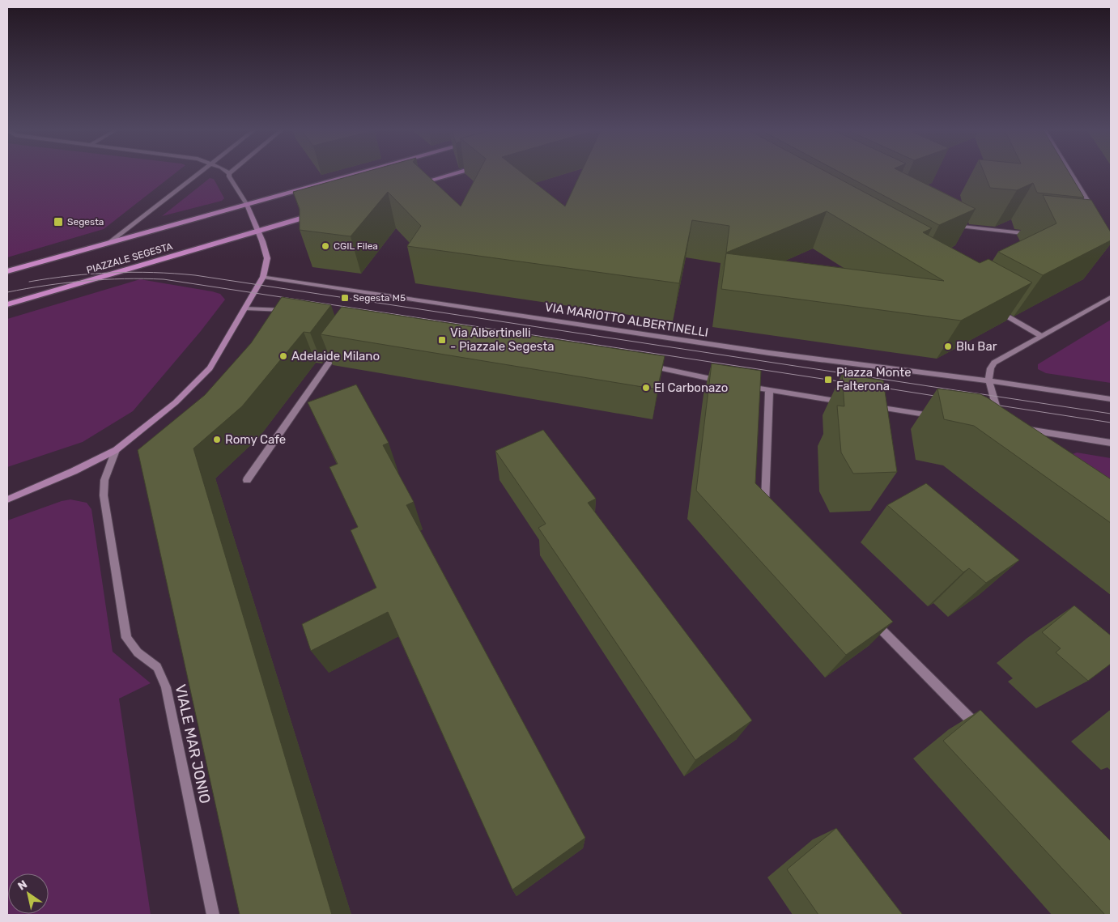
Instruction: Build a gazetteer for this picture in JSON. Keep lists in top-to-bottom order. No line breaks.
{"streets":{"main road":["PIAZZALE SEGESTA"],"street":["VIA MARIOTTO ALBERTINELLI","VIALE MAR JONIO"]},"places":{"transit":["Segesta","Segesta M5","Via Albertinelli - Piazzale Segesta","Piazza Monte Falterona"],"other":["CGIL Filea","Blu Bar","Adelaide Milano","El Carbonazo","Romy Cafe"]},"north":"top left"}
